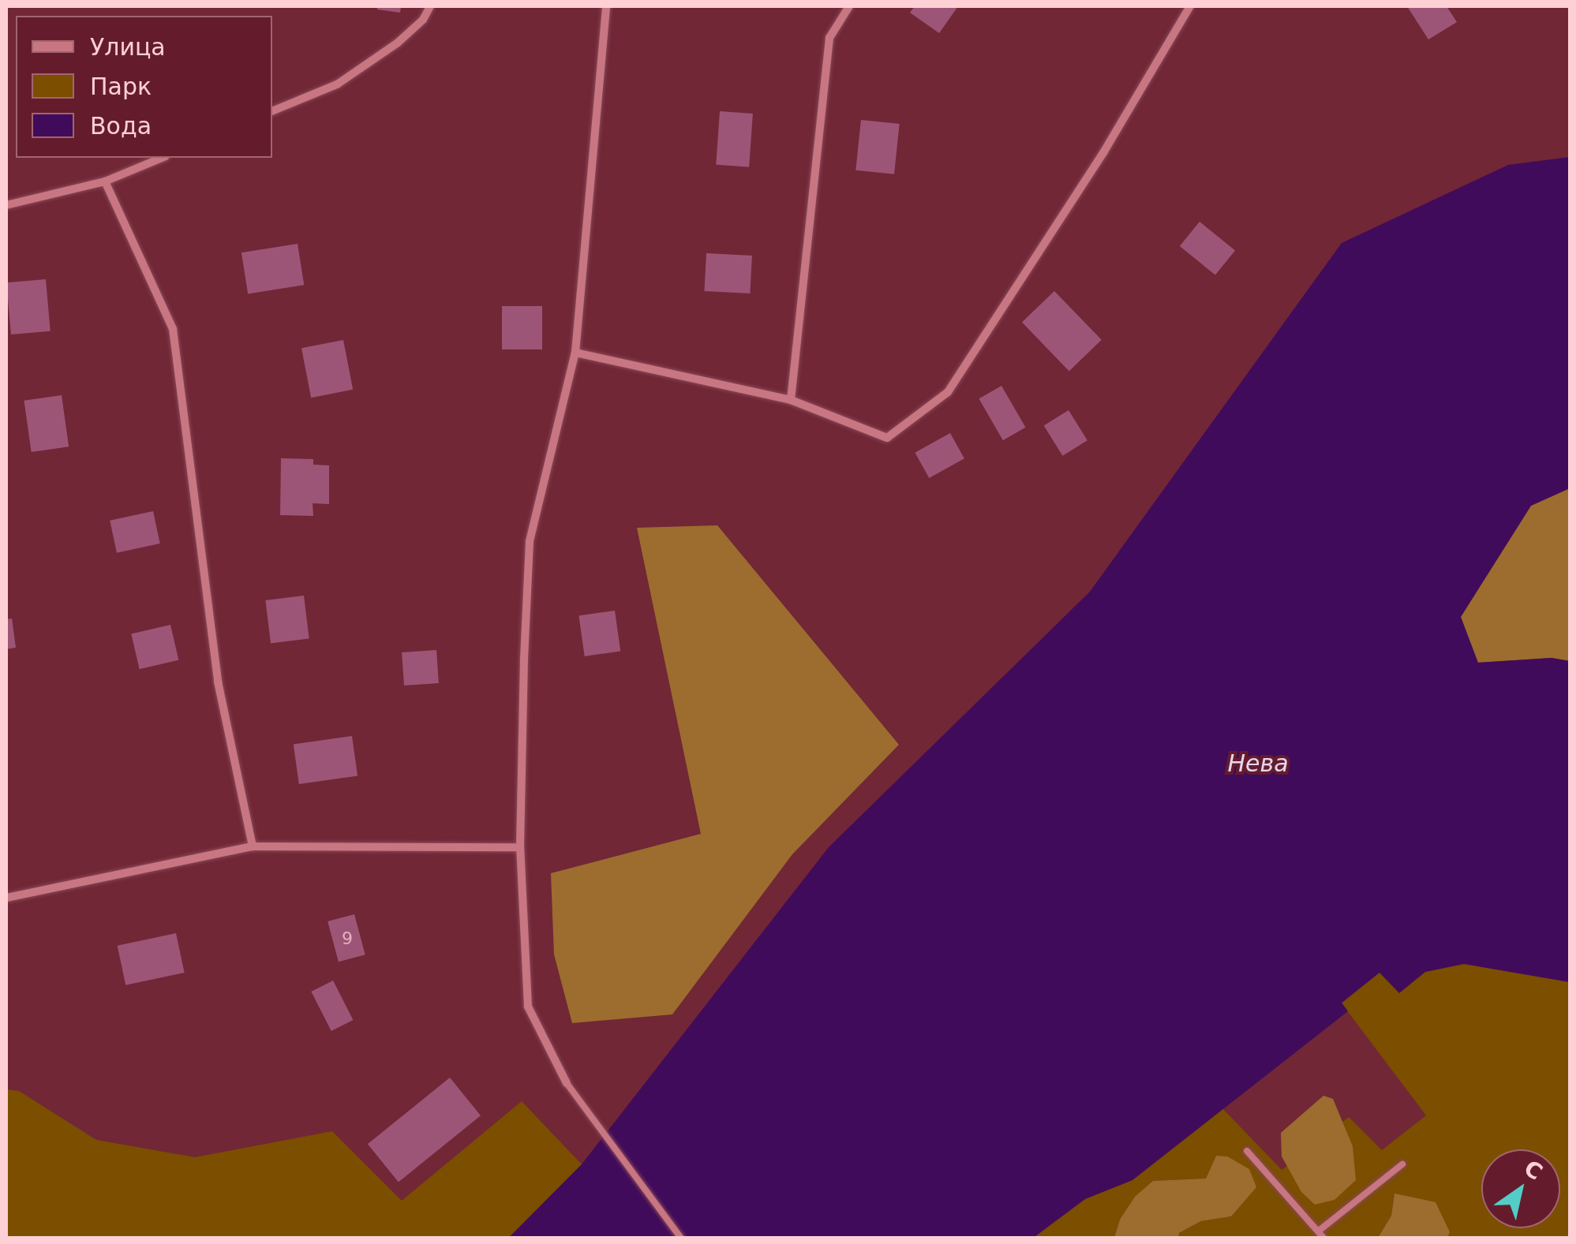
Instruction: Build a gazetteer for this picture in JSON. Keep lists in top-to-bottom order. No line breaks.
{"water":["Нева"],"house_numbers":["9"],"legend":["Улица","Парк","Вода"],"north":"top right"}
